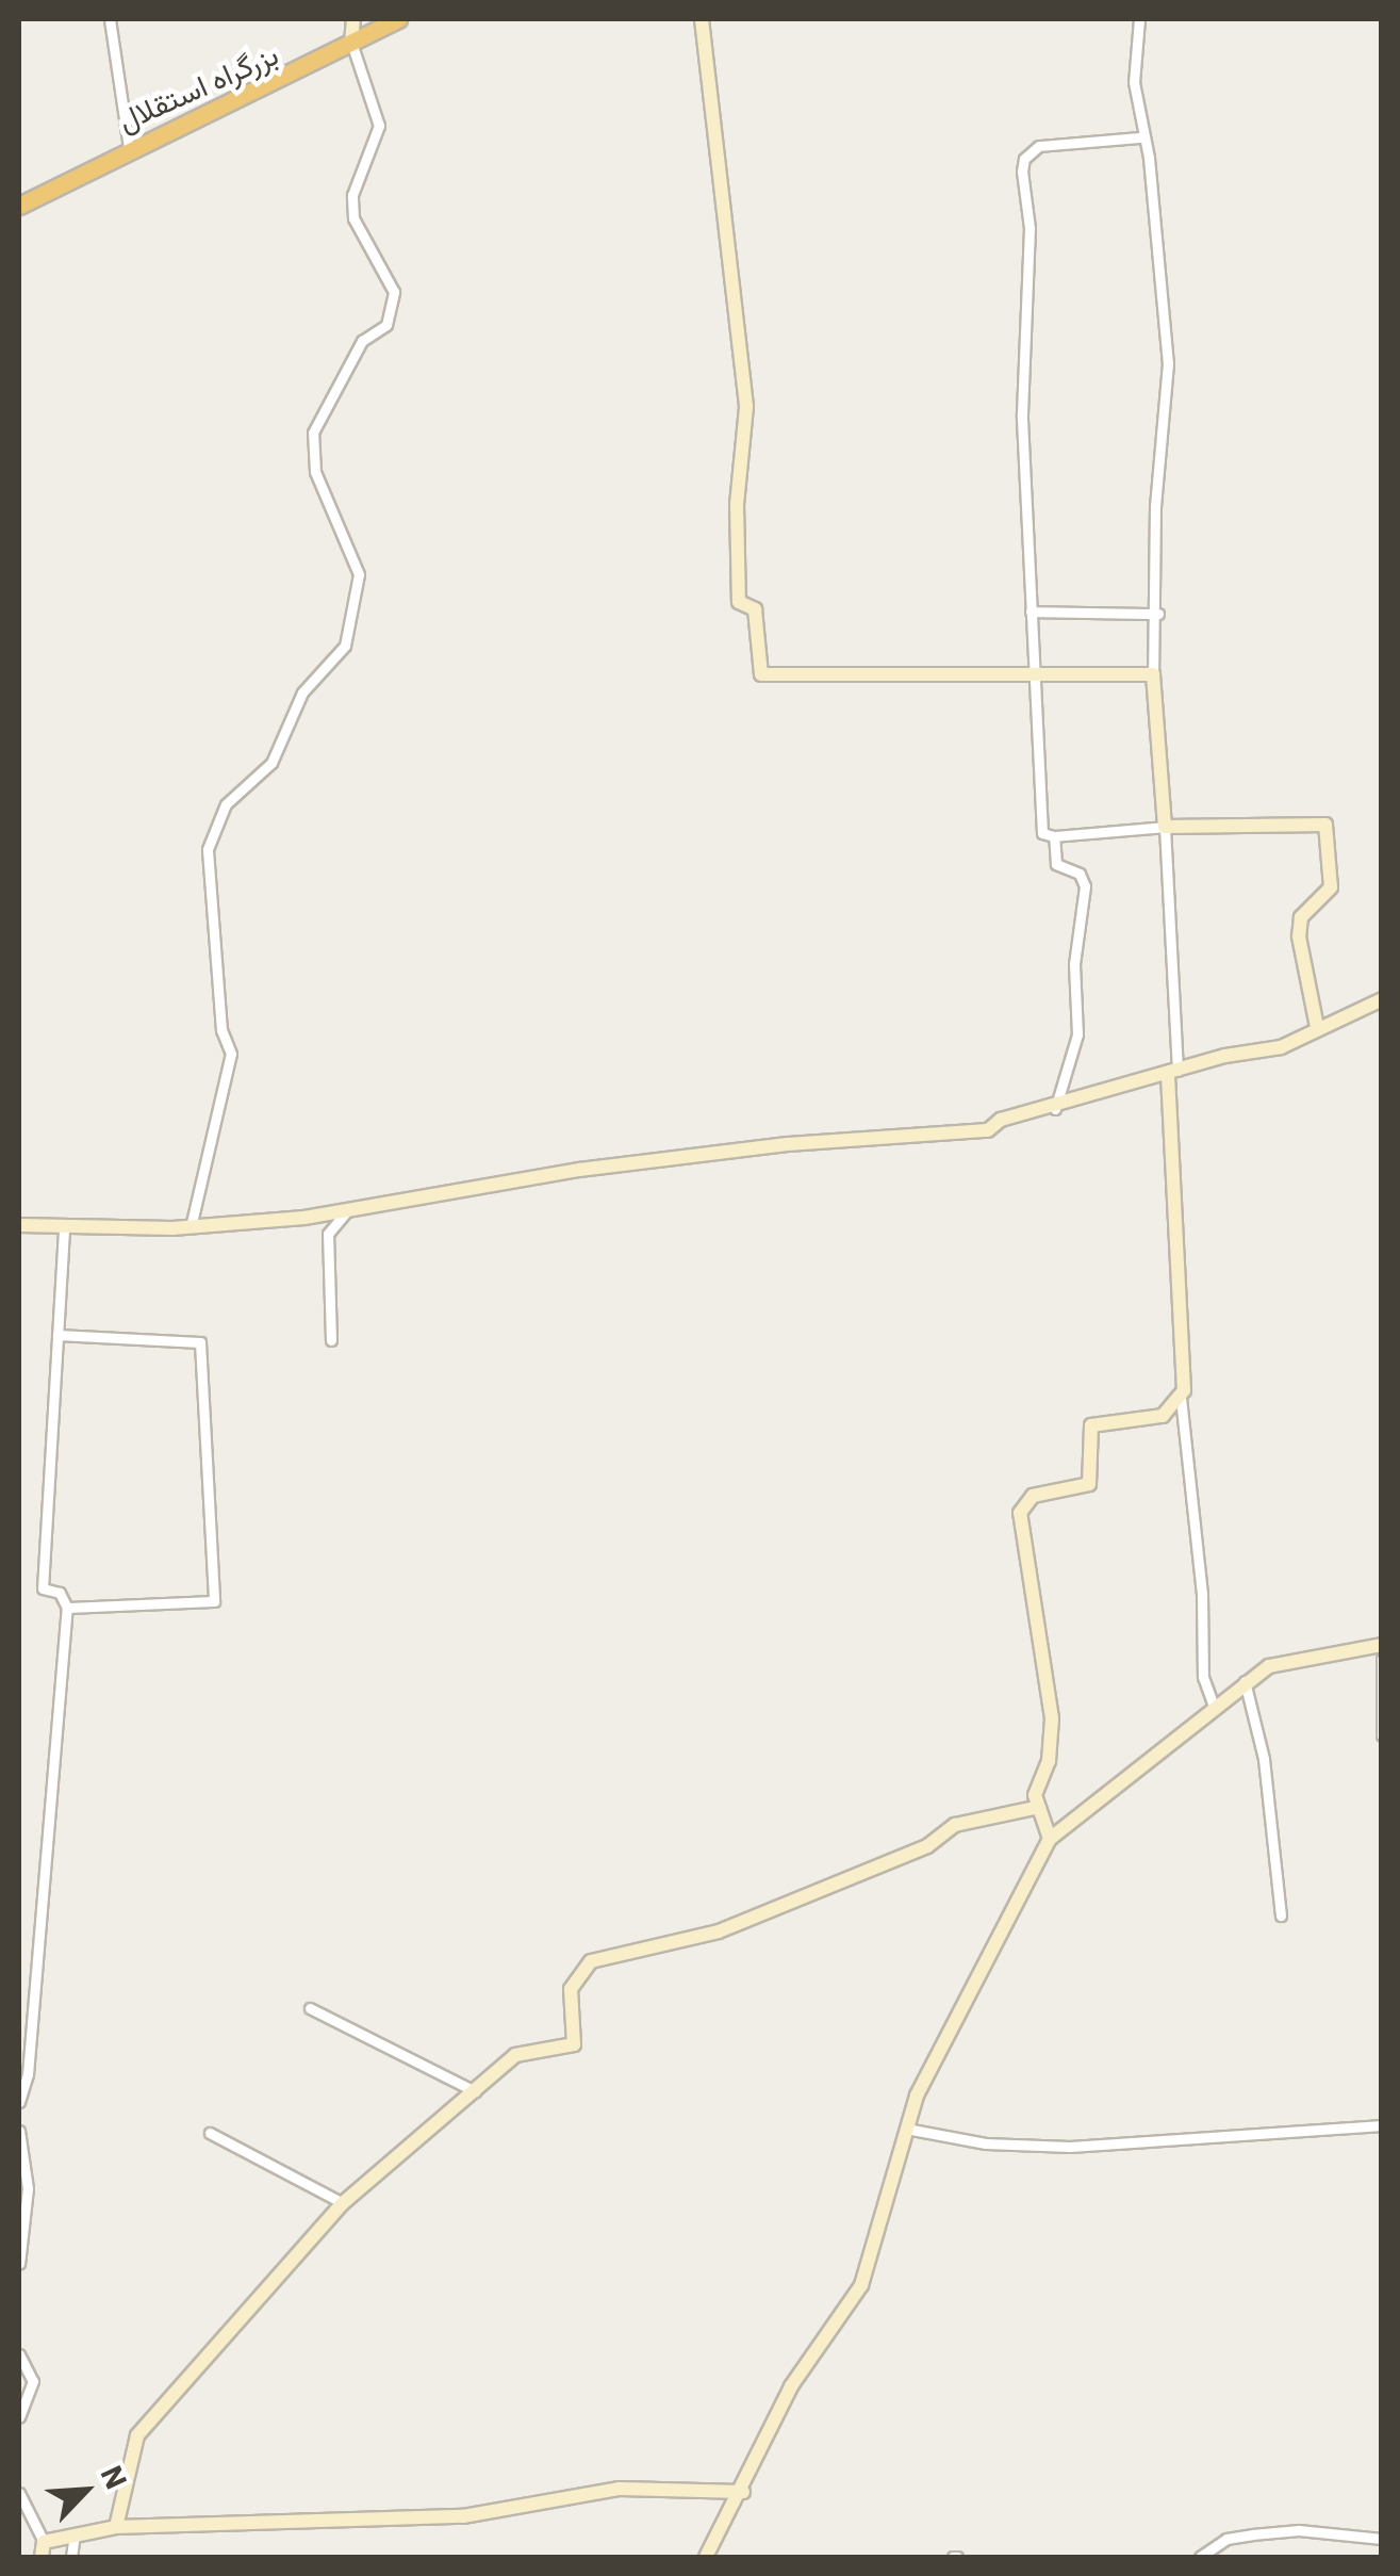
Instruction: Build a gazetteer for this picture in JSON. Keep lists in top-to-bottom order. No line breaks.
{"streets":{"highway":["بزرگراه استقلال"]},"north":"top right"}
